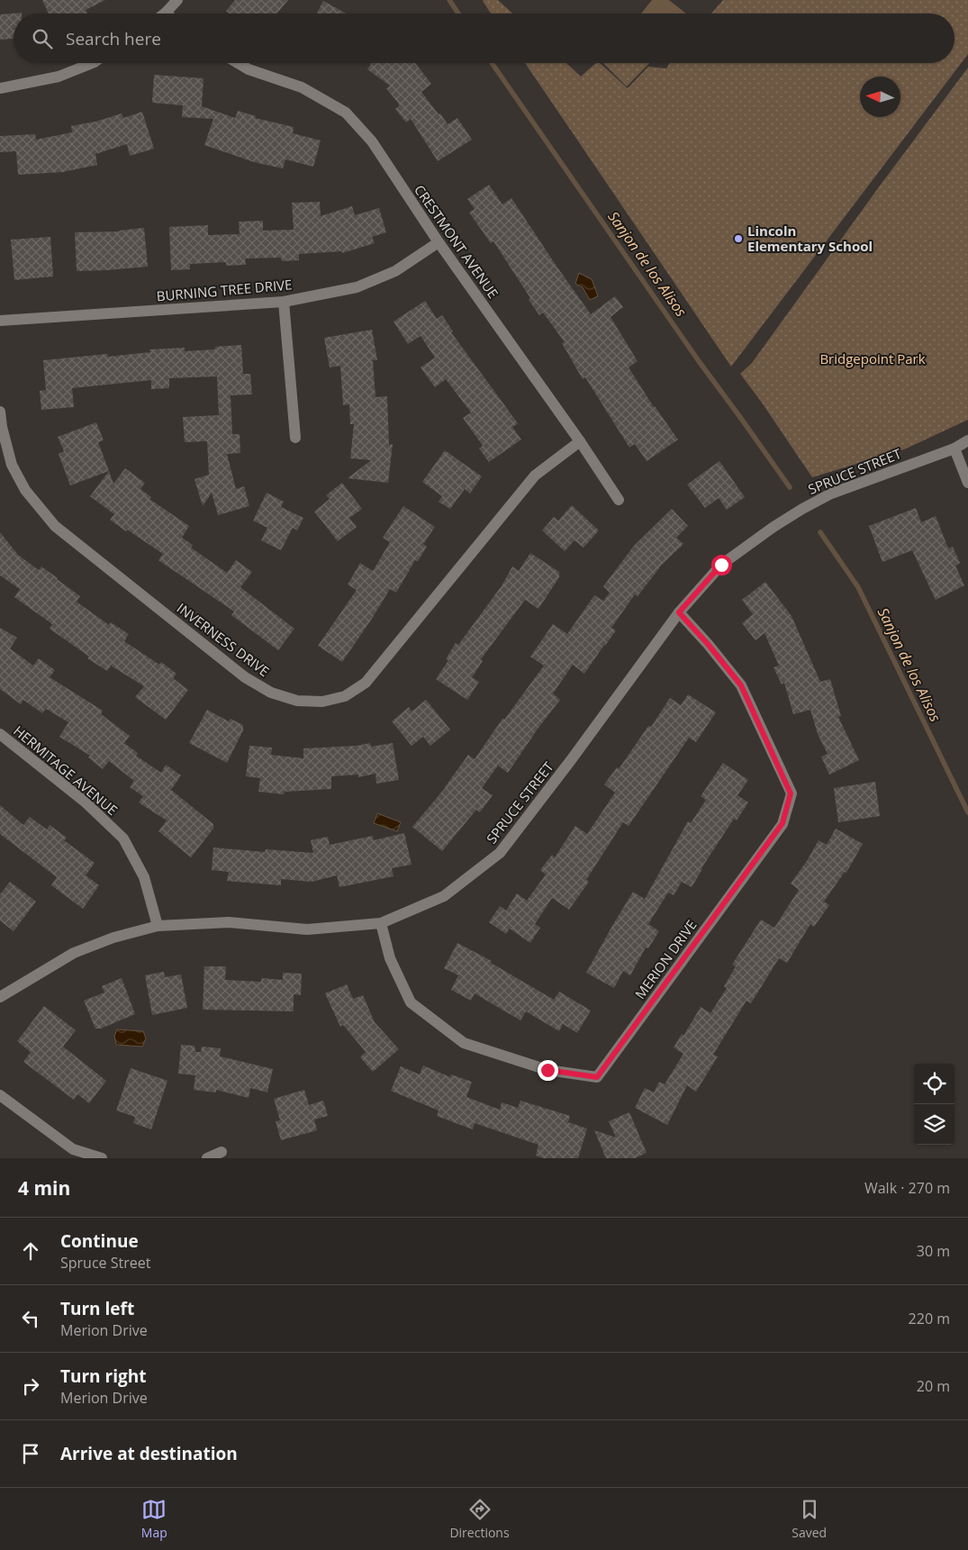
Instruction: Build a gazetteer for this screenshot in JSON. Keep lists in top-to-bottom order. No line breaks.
{"streets":{"street":["CRESTMONT AVENUE","BURNING TREE DRIVE","SPRUCE STREET","INVERNESS DRIVE","HERMITAGE AVENUE","MERION DRIVE"]},"crossings":[["CRESTMONT AVENUE","BURNING TREE DRIVE"],["CRESTMONT AVENUE","INVERNESS DRIVE"],["SPRUCE STREET","HERMITAGE AVENUE"],["SPRUCE STREET","MERION DRIVE"]],"water":["Sanjon de los Alisos"],"parks":["Bridgepoint Park"],"places":["Lincoln Elementary School"],"north":"left","page":{"search":"Search here","heading":["4 min","Walk · 270 m"],"list":[["Continue","Spruce Street","30 m"],["Turn left","Merion Drive","220 m"],["Turn right","Merion Drive","20 m"],"Arrive at destination"],"nav":["Map","Directions","Saved"]}}
